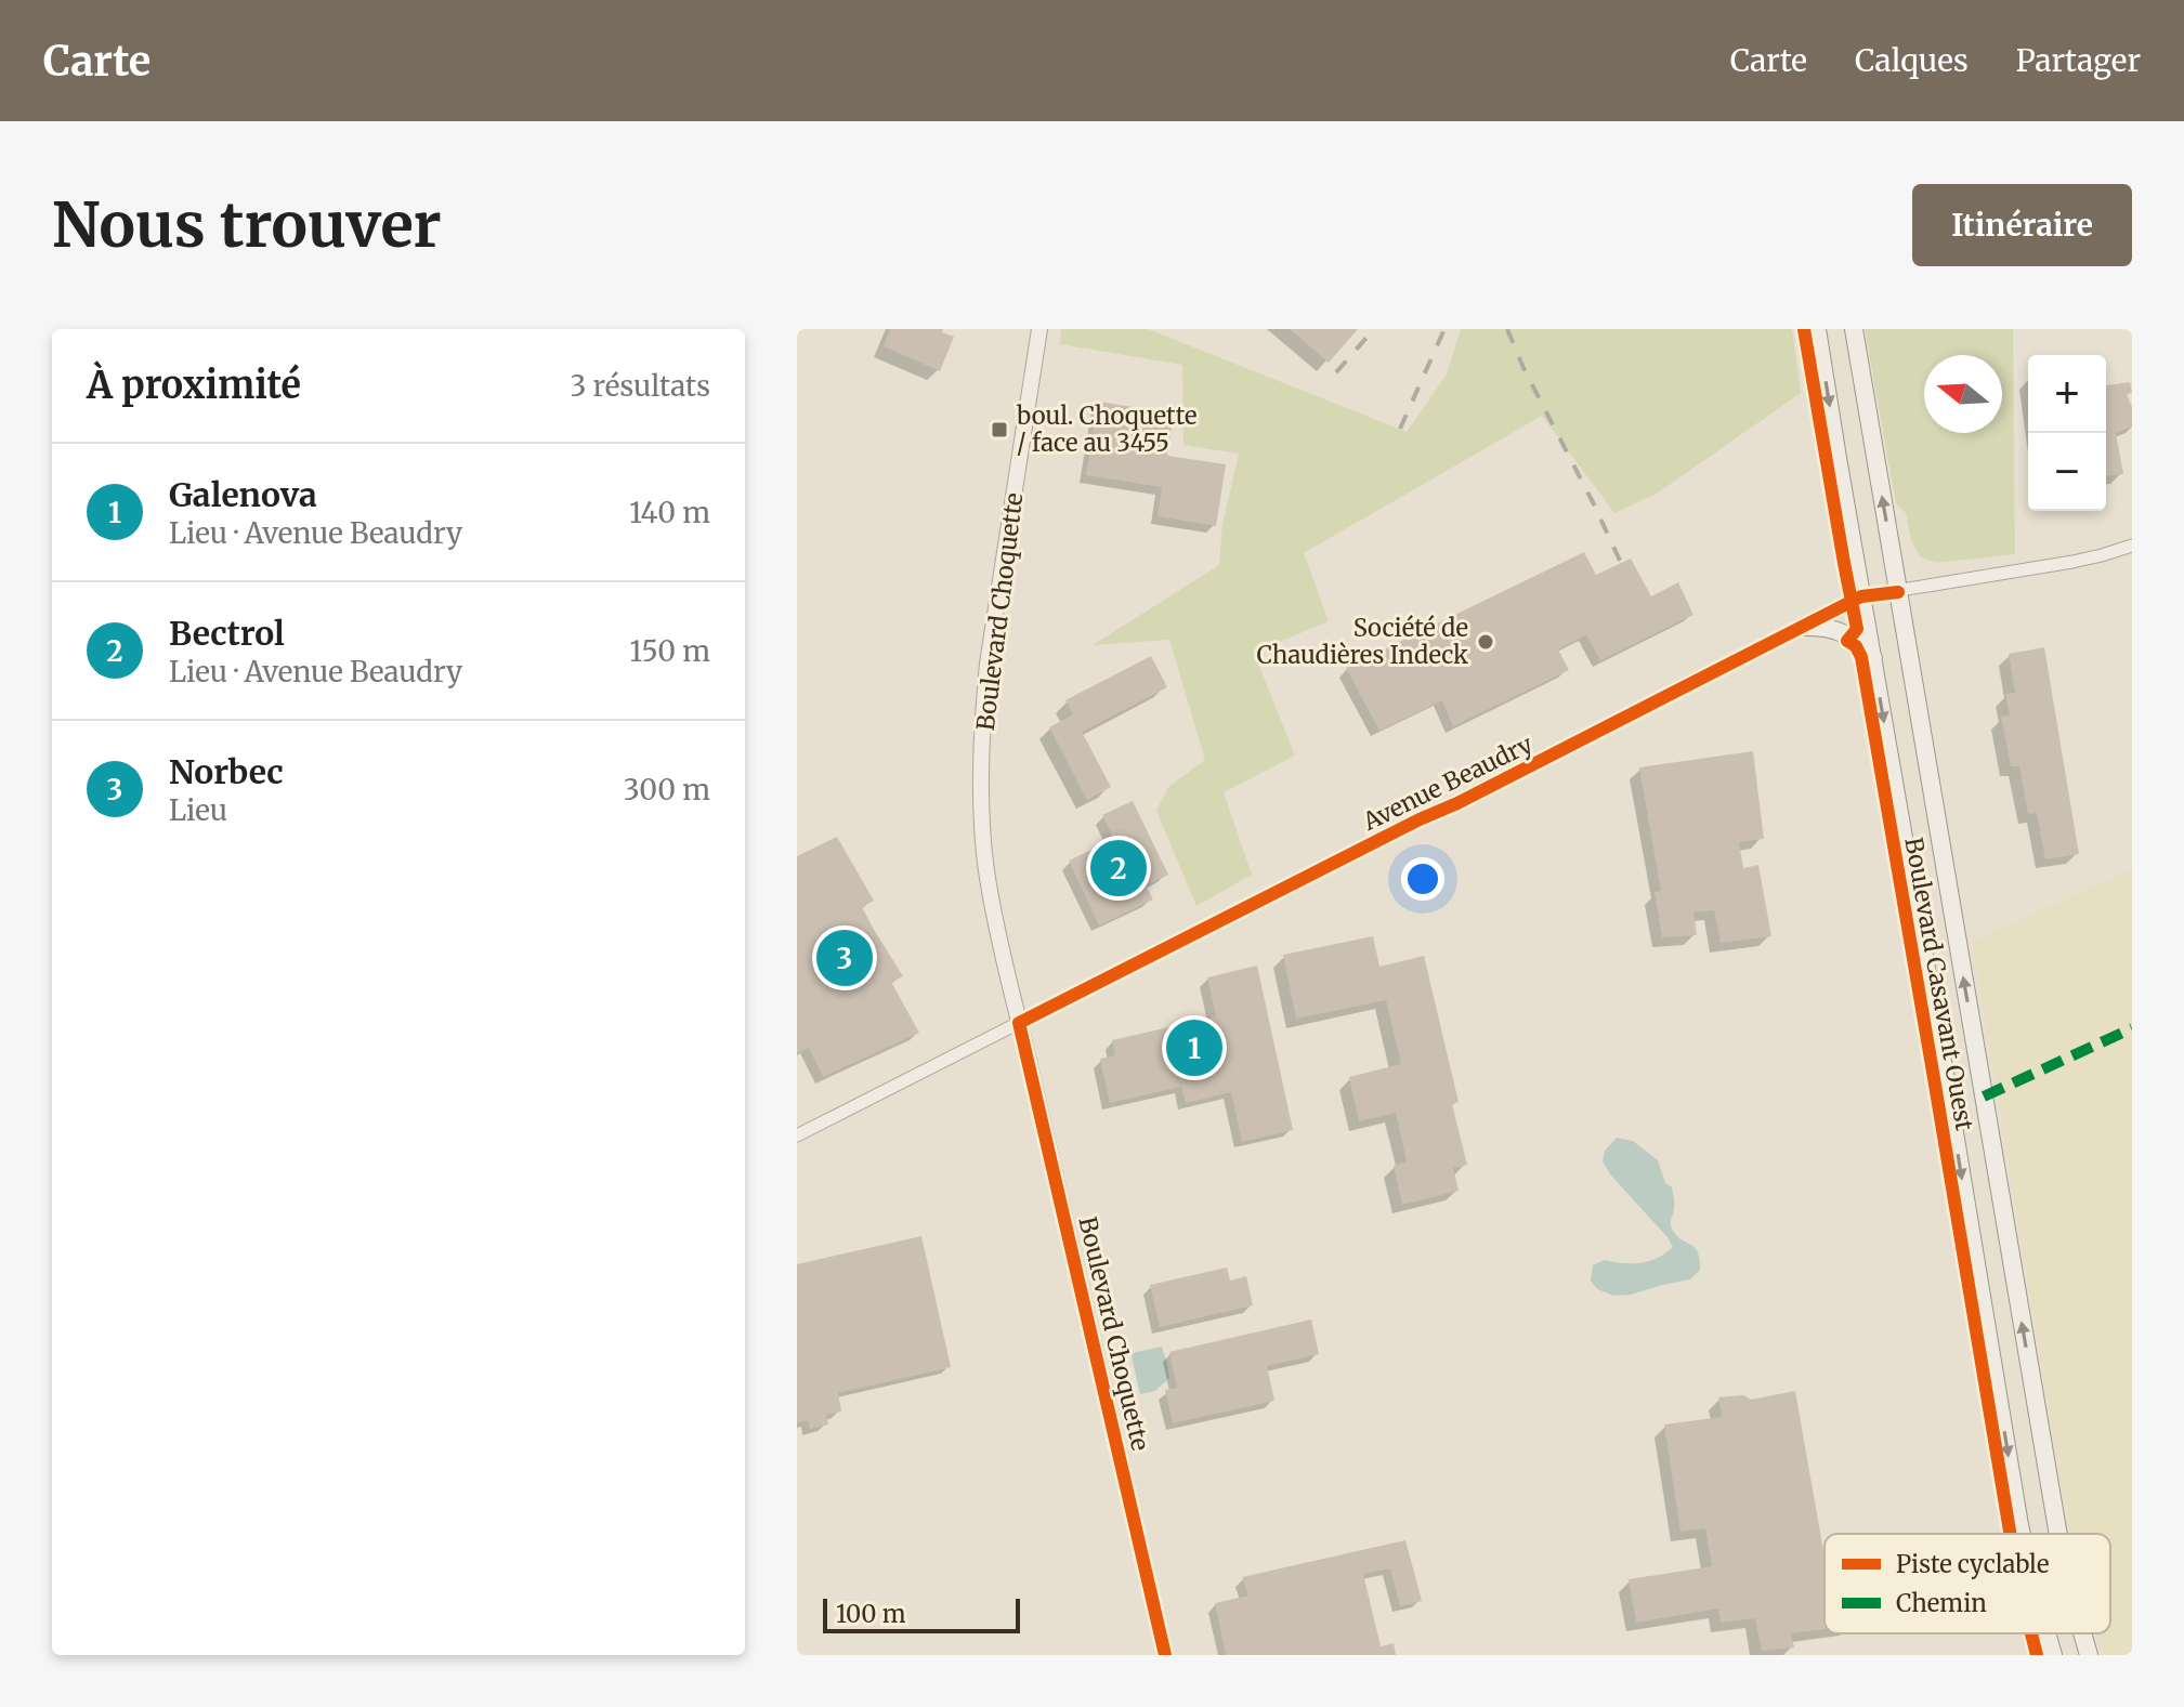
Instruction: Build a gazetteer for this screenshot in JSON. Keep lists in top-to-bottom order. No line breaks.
{"streets":{"main road":["Boulevard Casavant Ouest"],"street":["Boulevard Choquette","Avenue Beaudry"]},"crossings":[["Boulevard Choquette","Avenue Beaudry"],["Avenue Beaudry","Boulevard Casavant Ouest"]],"places":{"transit":["boul. Choquette / face au 3455"],"other":["Société de Chaudières Indeck"]},"legend":["Piste cyclable","Chemin"],"scale_bar":"100 m","north":"left","page":{"header":"Carte","nav":["Carte","Calques","Partager"],"buttons":"Itinéraire","title":"Nous trouver","heading":["À proximité","3 résultats"],"map_buttons":["+","−"],"list":[{"mark":"1","name":"Galenova","note":"Lieu · Avenue Beaudry","value":"140 m"},{"mark":"2","name":"Bectrol","note":"Lieu · Avenue Beaudry","value":"150 m"},{"mark":"3","name":"Norbec","note":"Lieu","value":"300 m"}],"pins":["2","3","1"],"scale":"100 m"}}
